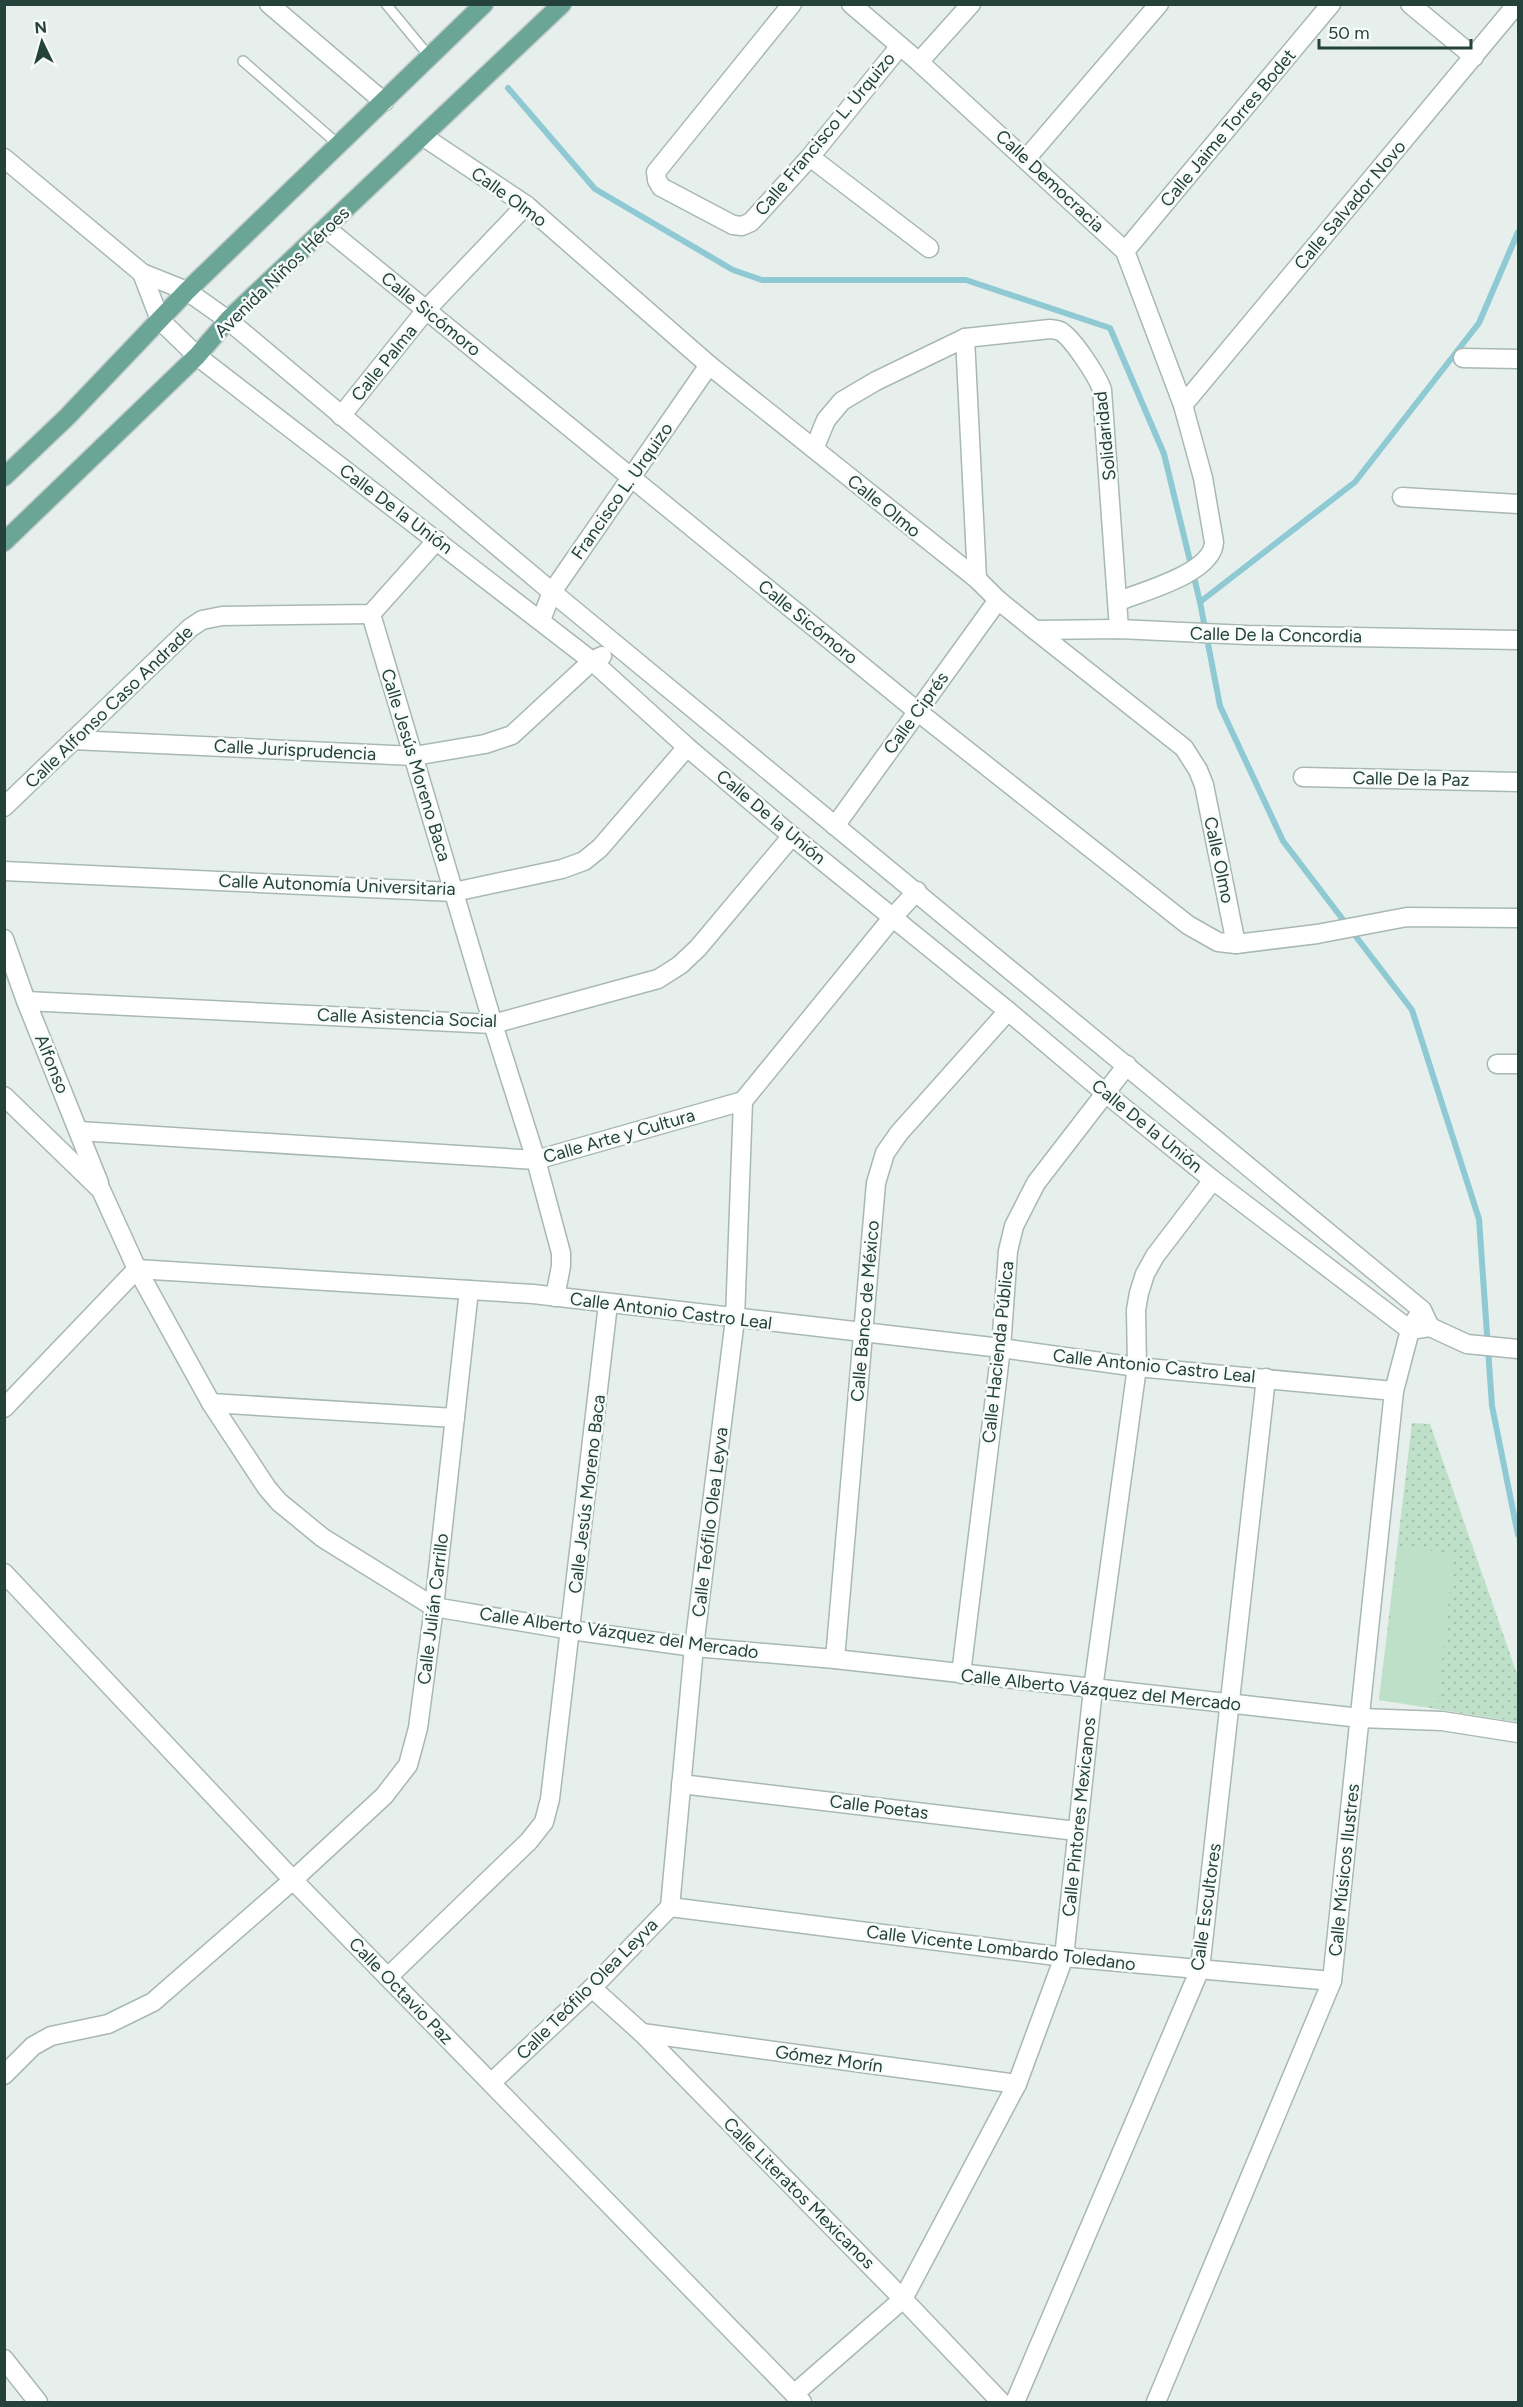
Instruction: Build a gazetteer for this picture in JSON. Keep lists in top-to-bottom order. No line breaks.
{"streets":{"main road":["Avenida Niños Héroes"],"street":["Calle Jaime Torres Bodet","Calle Francisco L. Urquizo","Calle Democracia","Calle Olmo","Calle Salvador Novo","Calle Sicómoro","Calle Palma","Solidaridad","Francisco L. Urquizo","Calle De la Unión","Calle De la Concordia","Calle Alfonso Caso Andrade","Calle Ciprés","Calle Jurisprudencia","Calle Jesús Moreno Baca","Calle De la Paz","Calle Autonomía Universitaria","Calle Asistencia Social","Alfonso","Calle Arte y Cultura","Calle Antonio Castro Leal","Calle Banco de México","Calle Hacienda Pública","Calle Teófilo Olea Leyva","Calle Julián Carrillo","Calle Alberto Vázquez del Mercado","Calle Poetas","Calle Pintores Mexicanos","Calle Músicos Ilustres","Calle Escultores","Calle Vicente Lombardo Toledano","Calle Octavio Paz","Gómez Morín","Calle Literatos Mexicanos"]},"crossings":[["Calle Jaime Torres Bodet","Calle Democracia"],["Calle Francisco L. Urquizo","Calle Democracia"],["Calle Democracia","Calle Salvador Novo"],["Calle Democracia","Solidaridad"],["Calle Olmo","Avenida Niños Héroes"],["Calle Olmo","Calle Sicómoro"],["Calle Olmo","Calle Palma"],["Calle Olmo","Solidaridad"],["Calle Olmo","Francisco L. Urquizo"],["Calle Olmo","Calle De la Concordia"],["Calle Olmo","Calle Ciprés"],["Avenida Niños Héroes","Calle Sicómoro"],["Avenida Niños Héroes","Calle De la Unión"],["Calle Sicómoro","Calle Palma"],["Calle Sicómoro","Francisco L. Urquizo"],["Calle Sicómoro","Calle Ciprés"],["Calle Palma","Calle De la Unión"],["Solidaridad","Calle De la Concordia"],["Francisco L. Urquizo","Calle De la Unión"],["Calle De la Unión","Calle Ciprés"],["Calle De la Unión","Calle Jurisprudencia"],["Calle De la Unión","Calle Autonomía Universitaria"],["Calle De la Unión","Calle Asistencia Social"],["Calle De la Unión","Calle Banco de México"],["Calle De la Unión","Calle Hacienda Pública"],["Calle De la Unión","Calle Pintores Mexicanos"],["Calle De la Unión","Calle Músicos Ilustres"],["Calle Alfonso Caso Andrade","Calle Jurisprudencia"],["Calle Alfonso Caso Andrade","Calle Jesús Moreno Baca"],["Calle Jurisprudencia","Calle Jesús Moreno Baca"],["Calle Jesús Moreno Baca","Calle Autonomía Universitaria"],["Calle Jesús Moreno Baca","Calle Asistencia Social"],["Calle Jesús Moreno Baca","Calle Arte y Cultura"],["Calle Jesús Moreno Baca","Calle Antonio Castro Leal"],["Calle Jesús Moreno Baca","Calle Alberto Vázquez del Mercado"],["Calle Jesús Moreno Baca","Calle Octavio Paz"],["Calle Asistencia Social","Alfonso"],["Alfonso","Calle Arte y Cultura"],["Alfonso","Calle Alberto Vázquez del Mercado"],["Calle Arte y Cultura","Calle Teófilo Olea Leyva"],["Calle Antonio Castro Leal","Calle Banco de México"],["Calle Antonio Castro Leal","Calle Hacienda Pública"],["Calle Antonio Castro Leal","Calle Teófilo Olea Leyva"],["Calle Antonio Castro Leal","Calle Julián Carrillo"],["Calle Antonio Castro Leal","Calle Alberto Vázquez del Mercado"],["Calle Antonio Castro Leal","Calle Pintores Mexicanos"],["Calle Antonio Castro Leal","Calle Músicos Ilustres"],["Calle Antonio Castro Leal","Calle Escultores"],["Calle Banco de México","Calle Alberto Vázquez del Mercado"],["Calle Hacienda Pública","Calle Alberto Vázquez del Mercado"],["Calle Teófilo Olea Leyva","Calle Alberto Vázquez del Mercado"],["Calle Teófilo Olea Leyva","Calle Poetas"],["Calle Teófilo Olea Leyva","Calle Vicente Lombardo Toledano"],["Calle Teófilo Olea Leyva","Calle Octavio Paz"],["Calle Teófilo Olea Leyva","Calle Literatos Mexicanos"],["Calle Julián Carrillo","Calle Alberto Vázquez del Mercado"],["Calle Julián Carrillo","Calle Octavio Paz"],["Calle Alberto Vázquez del Mercado","Calle Pintores Mexicanos"],["Calle Alberto Vázquez del Mercado","Calle Músicos Ilustres"],["Calle Alberto Vázquez del Mercado","Calle Escultores"],["Calle Poetas","Calle Pintores Mexicanos"],["Calle Pintores Mexicanos","Calle Vicente Lombardo Toledano"],["Calle Pintores Mexicanos","Calle Octavio Paz"],["Calle Pintores Mexicanos","Gómez Morín"],["Calle Pintores Mexicanos","Calle Literatos Mexicanos"],["Calle Músicos Ilustres","Calle Vicente Lombardo Toledano"],["Calle Escultores","Calle Vicente Lombardo Toledano"],["Gómez Morín","Calle Literatos Mexicanos"]],"scale_bar":"50 m","north":"top"}
